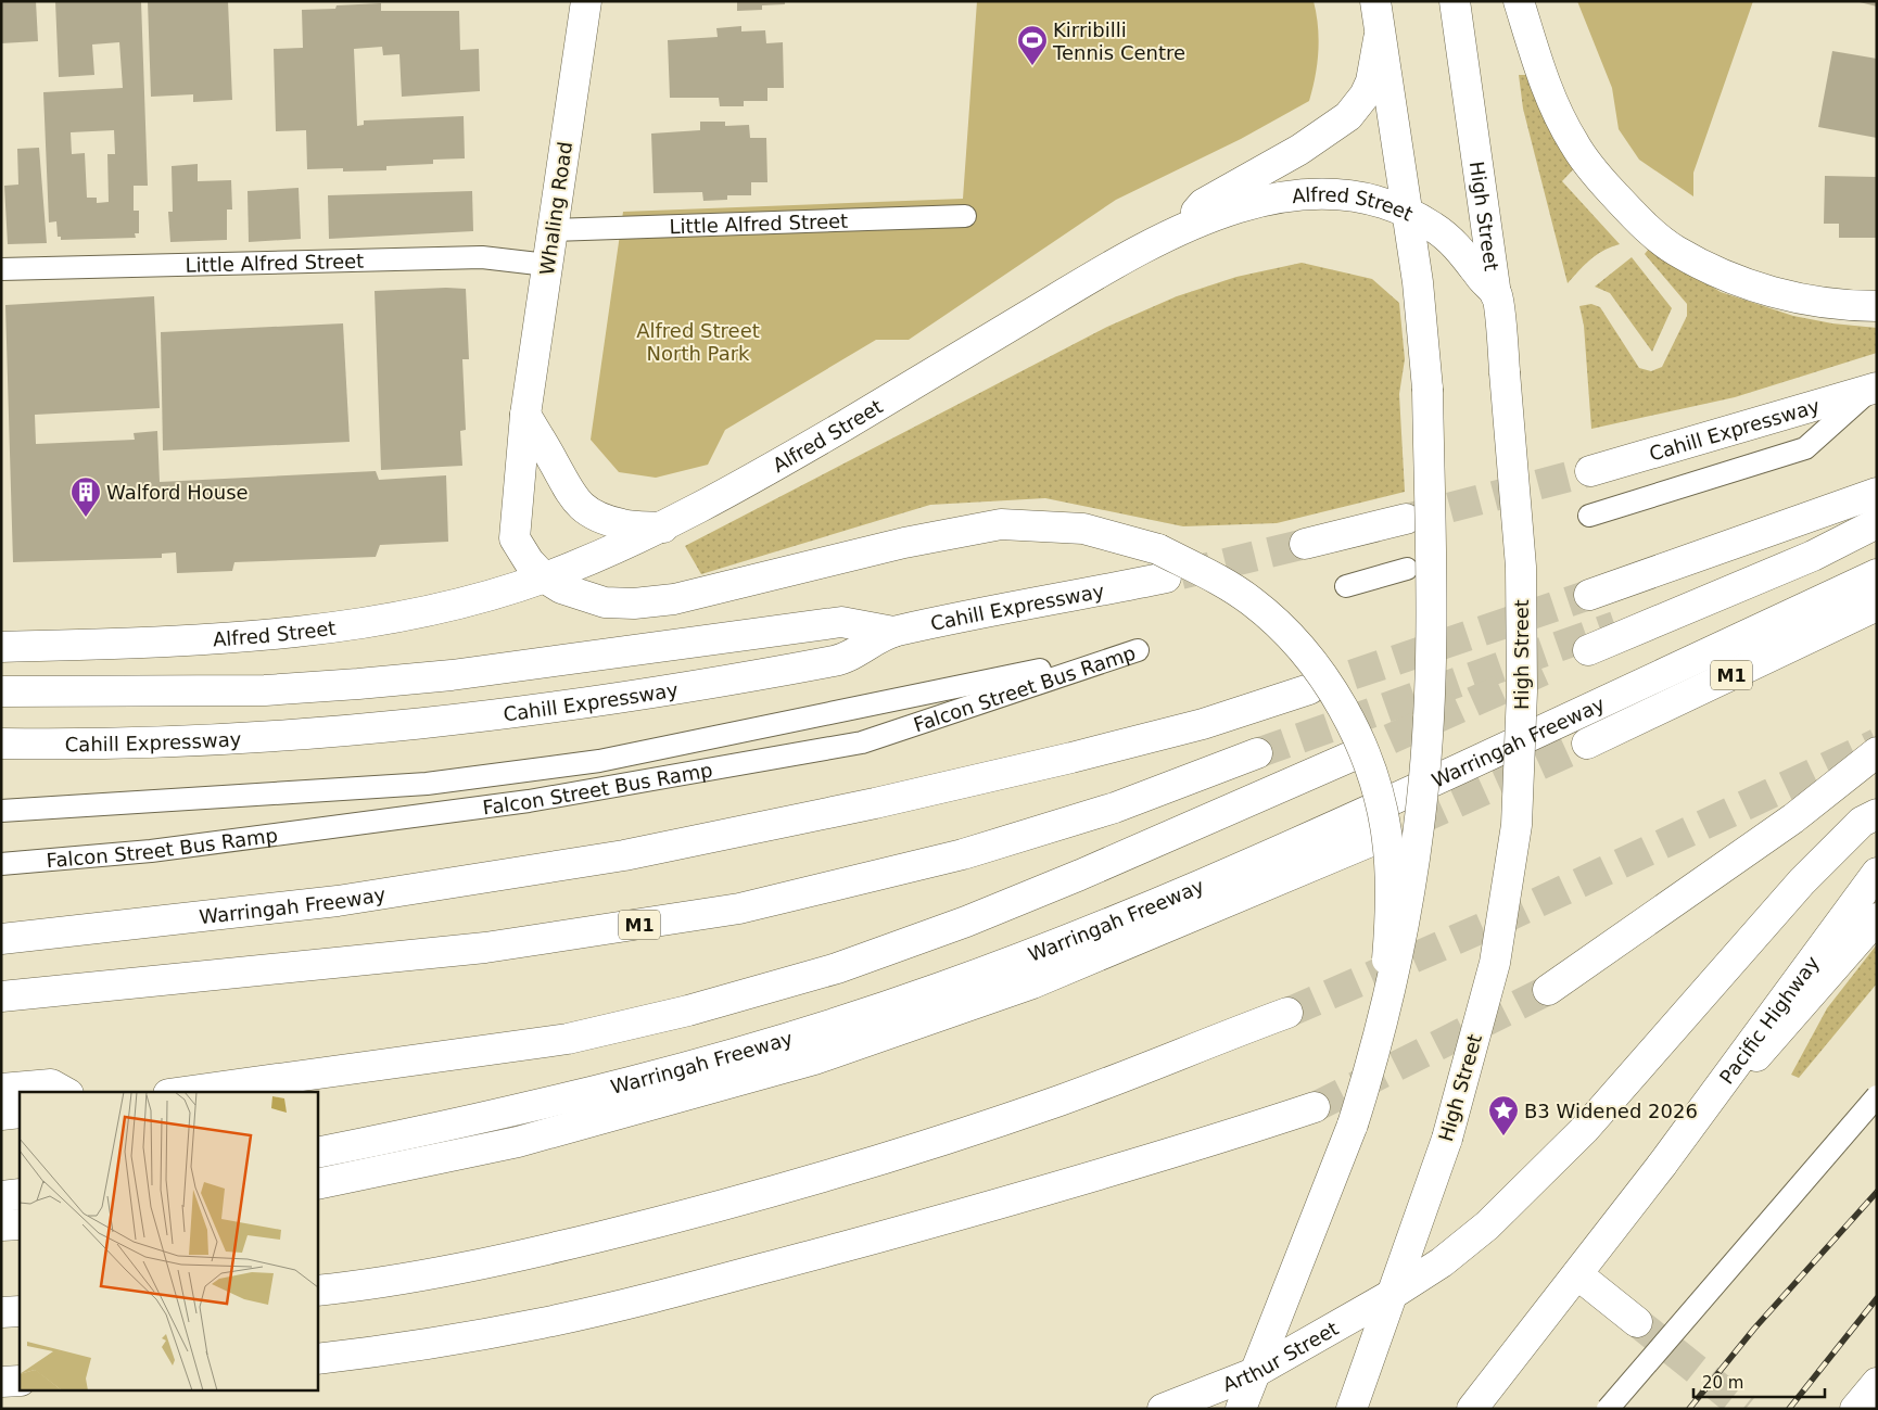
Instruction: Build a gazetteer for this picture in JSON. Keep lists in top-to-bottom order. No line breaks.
{"streets":{"main road":["Alfred Street","Whaling Road","High Street","Cahill Expressway","M1","Warringah Freeway","Pacific Highway","Arthur Street"],"lane":["Little Alfred Street","Falcon Street Bus Ramp"]},"crossings":[["Alfred Street","Whaling Road"],["Alfred Street","High Street"],["Whaling Road","Little Alfred Street"],["High Street","Arthur Street"]],"parks":["Alfred Street North Park"],"places":{"sports":["Kirribilli Tennis Centre"],"building":["Walford House"],"place":["B3 Widened 2026"]},"scale_bar":"20 m"}
